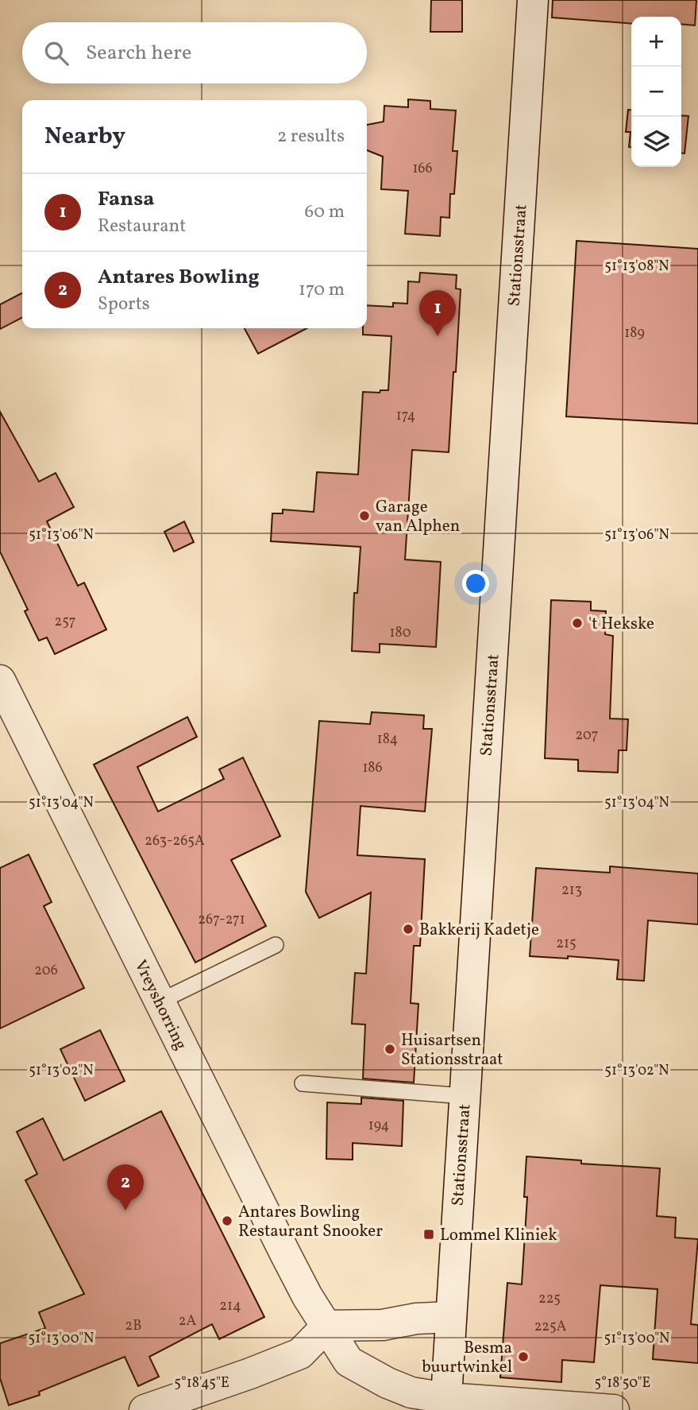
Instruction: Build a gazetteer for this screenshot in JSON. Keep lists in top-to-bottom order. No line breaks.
{"streets":{"main road":["Stationsstraat","Vreyshorring"]},"crossings":[["Stationsstraat","Vreyshorring"]],"places":{"other":["Garage van Alphen","'t Hekske","Bakkerij Kadetje","Huisartsen Stationsstraat","Antares Bowling Restaurant Snooker","Besma buurtwinkel"],"transit":["Lommel Kliniek"]},"house_numbers":["166","189","174","257","180","207","184","186","263-265A","213","267-271","215","206","194","225","214","2A","2B","225A"],"page":{"map_buttons":["+","−"],"search":"Search here","heading":["Nearby","2 results"],"list":[{"mark":"1","name":"Fansa","note":"Restaurant","value":"60 m"},{"mark":"2","name":"Antares Bowling","note":"Sports","value":"170 m"}],"pins":["1","2"]},"coordinates":["51°13'08\"N","51°13'06\"N","51°13'04\"N","51°13'02\"N","51°13'00\"N","5°18'45\"E","5°18'50\"E"]}
